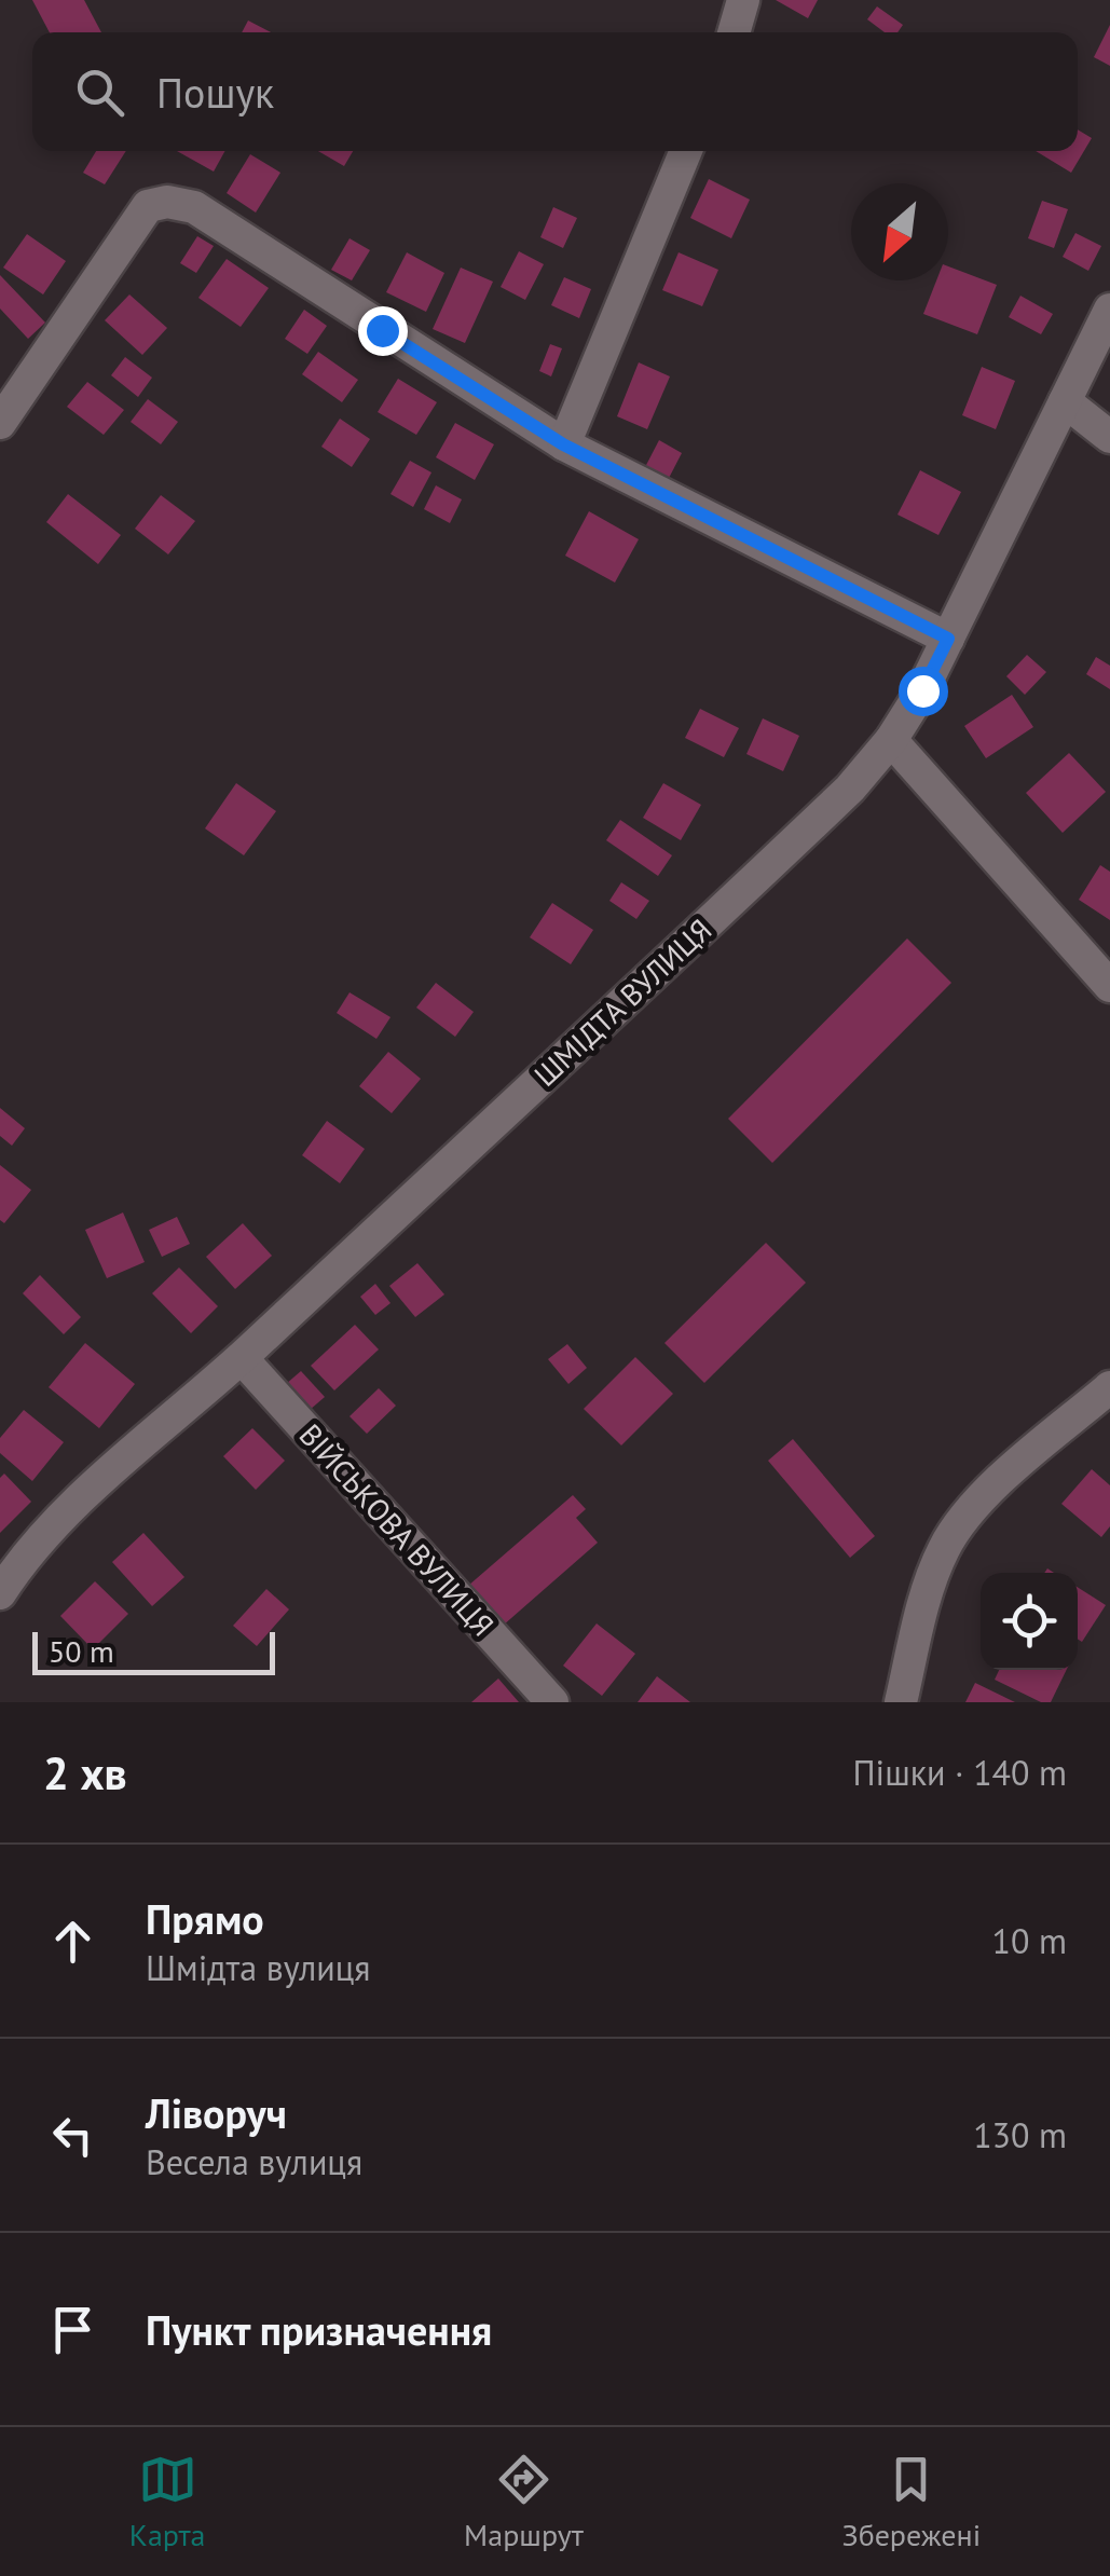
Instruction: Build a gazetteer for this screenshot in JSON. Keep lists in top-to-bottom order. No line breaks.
{"streets":{"street":["ШМІДТА ВУЛИЦЯ","ВІЙСЬКОВА ВУЛИЦЯ"]},"crossings":[["ШМІДТА ВУЛИЦЯ","ВІЙСЬКОВА ВУЛИЦЯ"]],"scale_bar":"50 m","north":"bottom left","page":{"search":"Пошук","scale":"50 m","heading":["2 хв","Пішки · 140 m"],"list":[["Прямо","Шмідта вулиця","10 m"],["Ліворуч","Весела вулиця","130 m"],"Пункт призначення"],"nav":["Карта","Маршрут","Збережені"]}}
